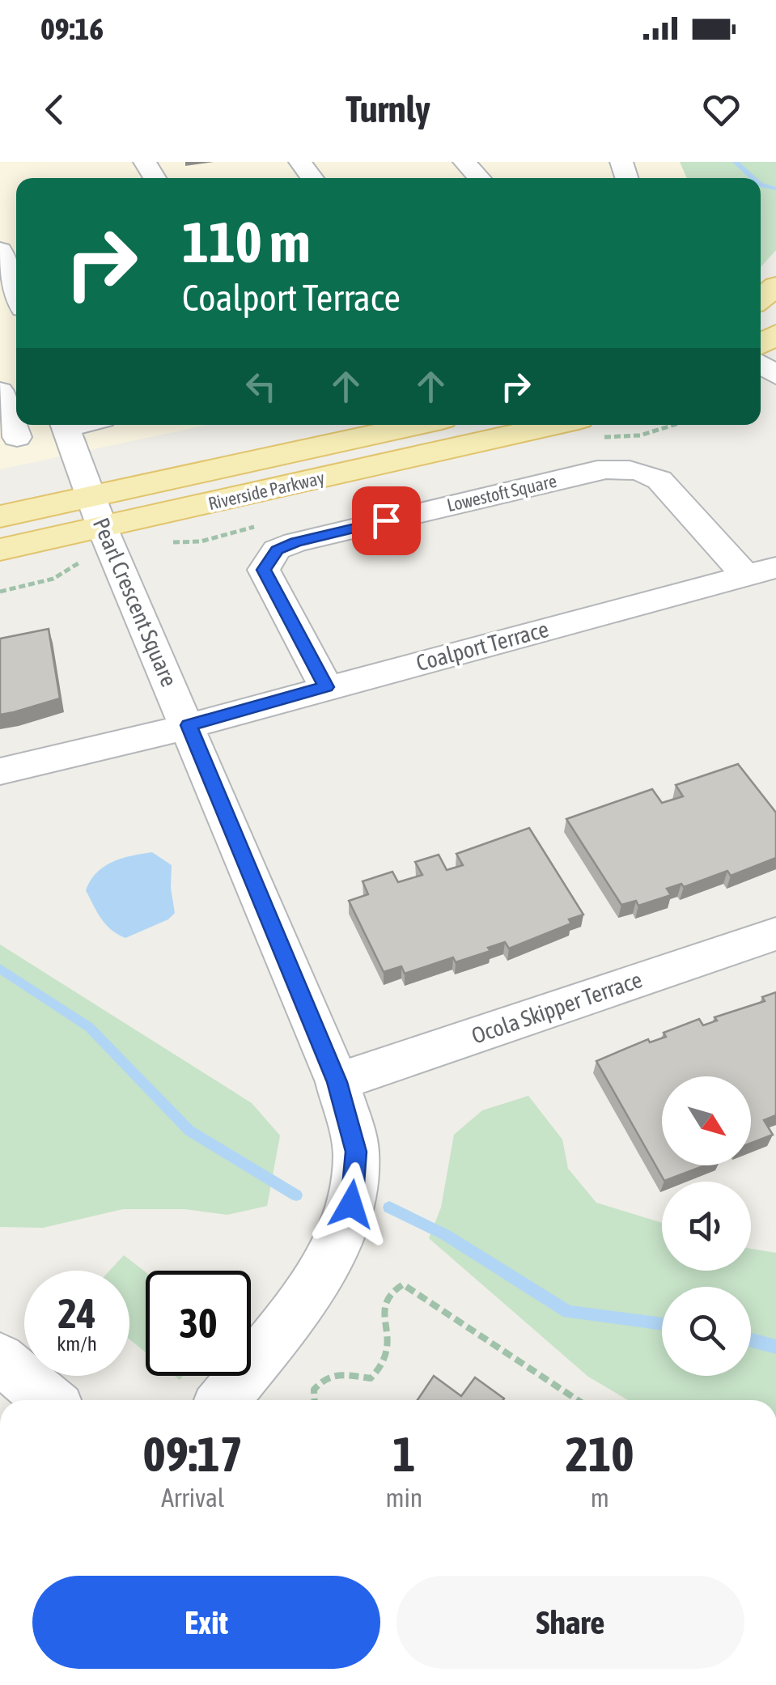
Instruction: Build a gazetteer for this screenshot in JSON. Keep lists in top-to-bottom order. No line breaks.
{"streets":{"main road":["Riverside Parkway"],"street":["Lowestoft Square","Pearl Crescent Square","Coalport Terrace","Ocola Skipper Terrace"]},"crossings":[["Riverside Parkway","Pearl Crescent Square"],["Lowestoft Square","Coalport Terrace"],["Pearl Crescent Square","Coalport Terrace"],["Pearl Crescent Square","Ocola Skipper Terrace"]],"north":"bottom right","page":{"status":"09:16","header":"Turnly","turn":["110 m","Coalport Terrace"],"speed":"24 km/h","limit":"30","eta":["09:17","Arrival","1","min","210","m"],"buttons":["Exit","Share"]}}
